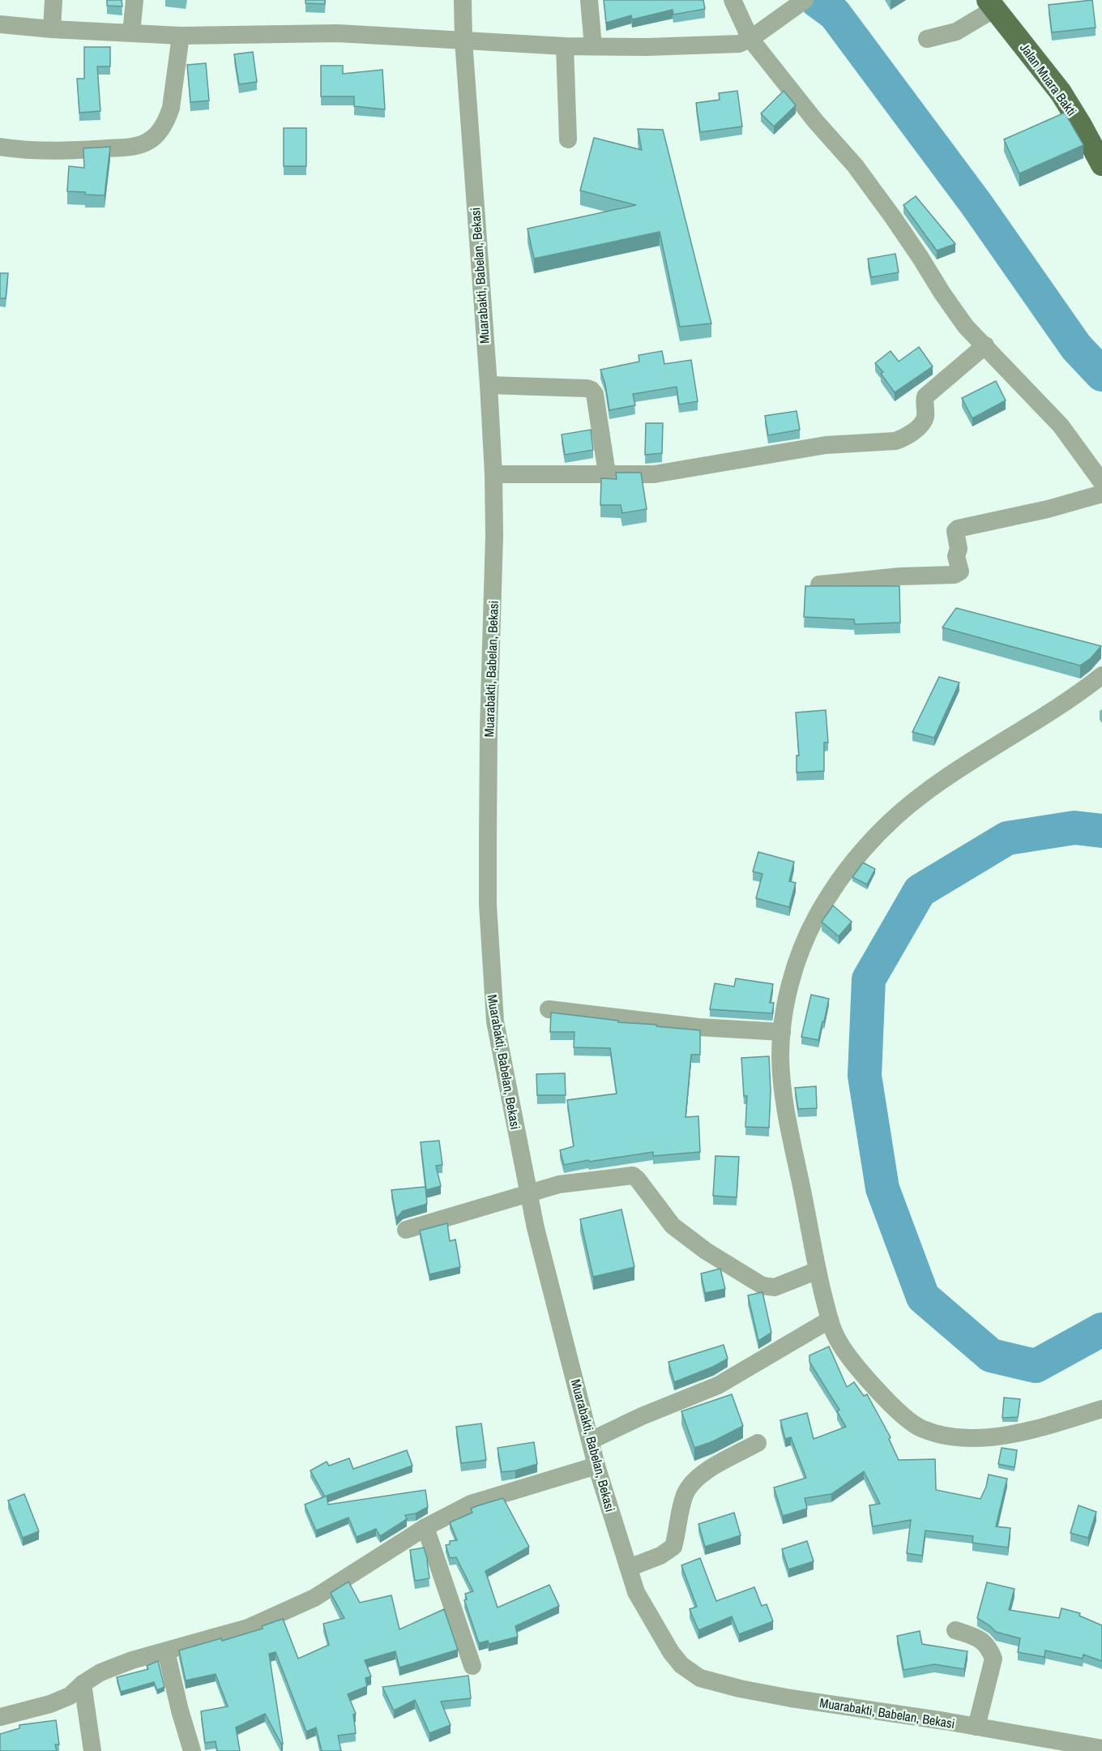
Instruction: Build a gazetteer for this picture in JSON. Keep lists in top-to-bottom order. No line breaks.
{"streets":{"main road":["Jalan Muara Bakti"],"street":["Muarabakti, Babelan, Bekasi"]}}
